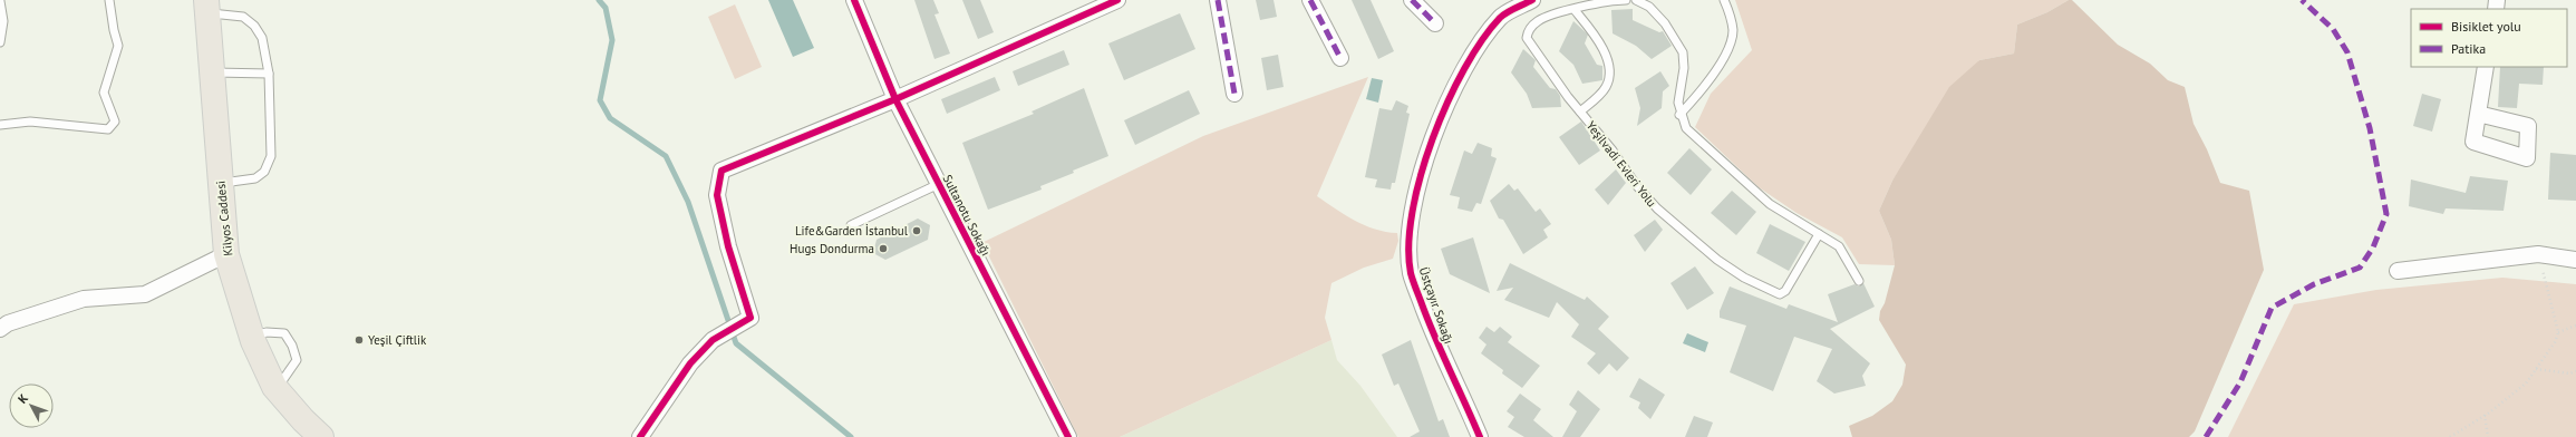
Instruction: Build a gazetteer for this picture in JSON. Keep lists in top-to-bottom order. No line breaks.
{"streets":{"main road":["Kilyos Caddesi"],"street":["Sultanotu Sokağı","Üstçayır Sokağı"],"lane":["Yeşilvadi Evleri Yolu"]},"places":["Life&Garden İstanbul","Hugs Dondurma","Yeşil Çiftlik"],"legend":["Bisiklet yolu","Patika"],"north":"top left"}
